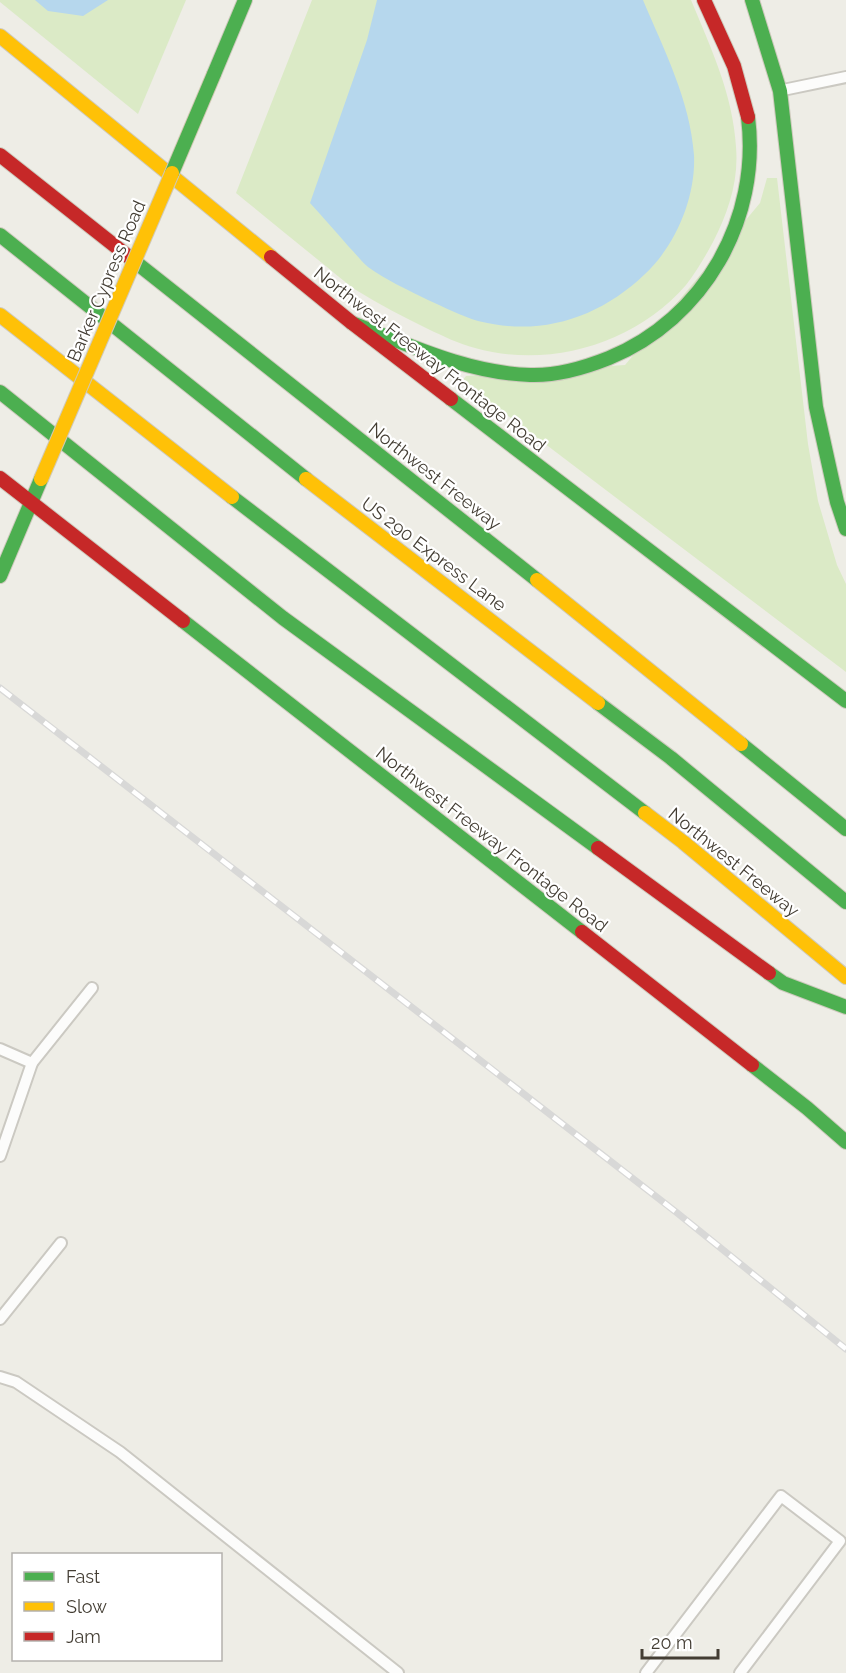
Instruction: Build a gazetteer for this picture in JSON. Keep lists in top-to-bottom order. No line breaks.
{"streets":{"main road":["Barker Cypress Road","Northwest Freeway Frontage Road","Northwest Freeway","US 290 Express Lane"]},"crossings":[["Barker Cypress Road","Northwest Freeway Frontage Road"]],"legend":["Fast","Slow","Jam"],"scale_bar":"20 m"}
